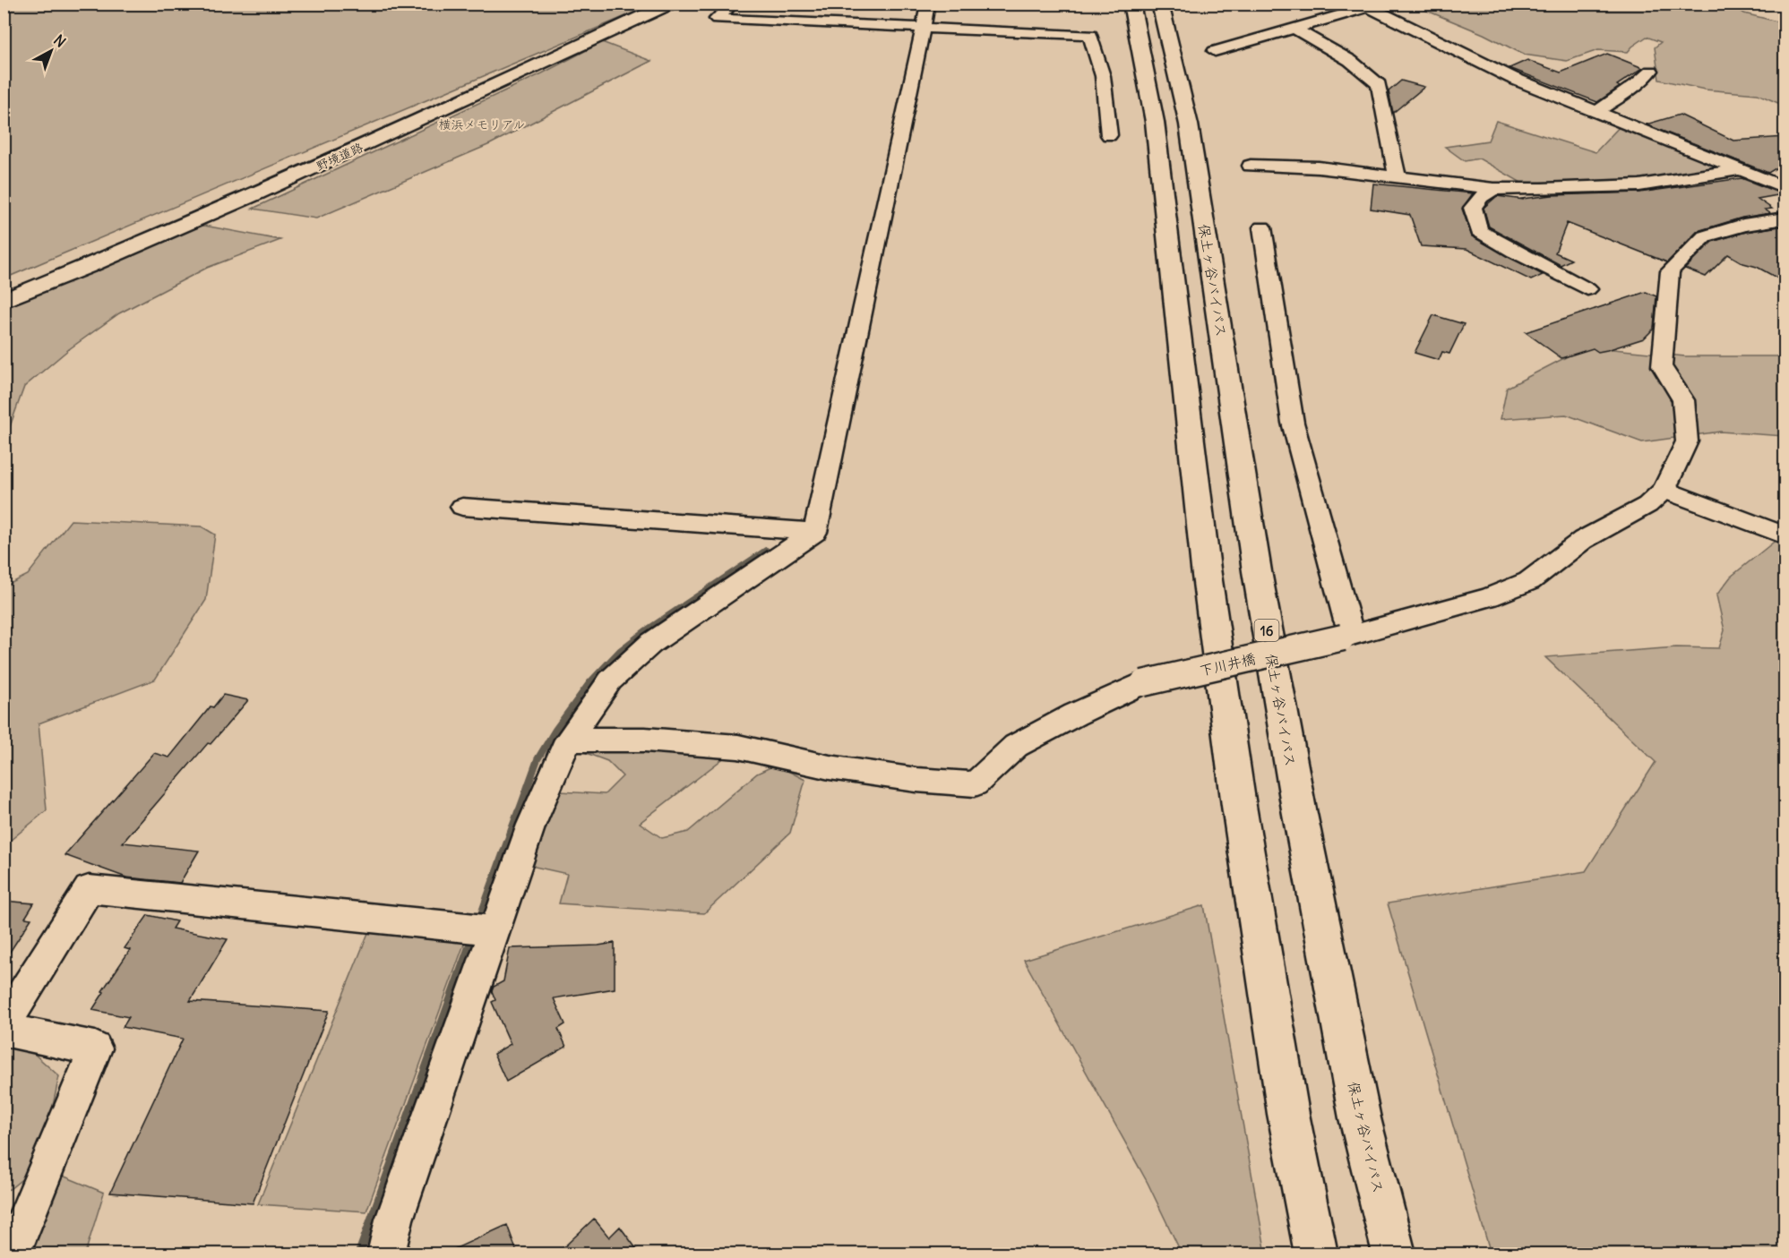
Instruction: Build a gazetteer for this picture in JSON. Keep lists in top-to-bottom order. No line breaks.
{"streets":{"main road":["野境道路","保土ヶ谷バイパス","16"],"street":["下川井橋"]},"parks":["横浜メモリアル"],"north":"top right"}
